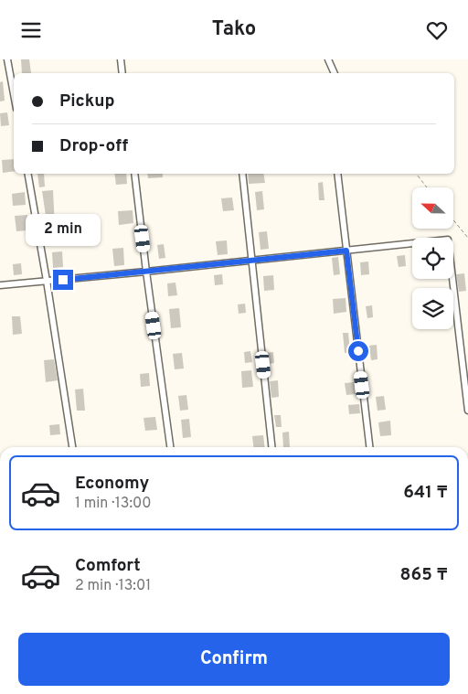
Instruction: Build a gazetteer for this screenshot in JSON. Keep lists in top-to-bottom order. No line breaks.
{"north":"left","page":{"header":"Tako","banner":["Pickup","Drop-off"],"bubble":"2 min","list":[{"name":"Economy","note":"1 min · 13:00","value":"641 ₸"},{"name":"Comfort","note":"2 min · 13:01","value":"865 ₸"}],"buttons":"Confirm"}}
